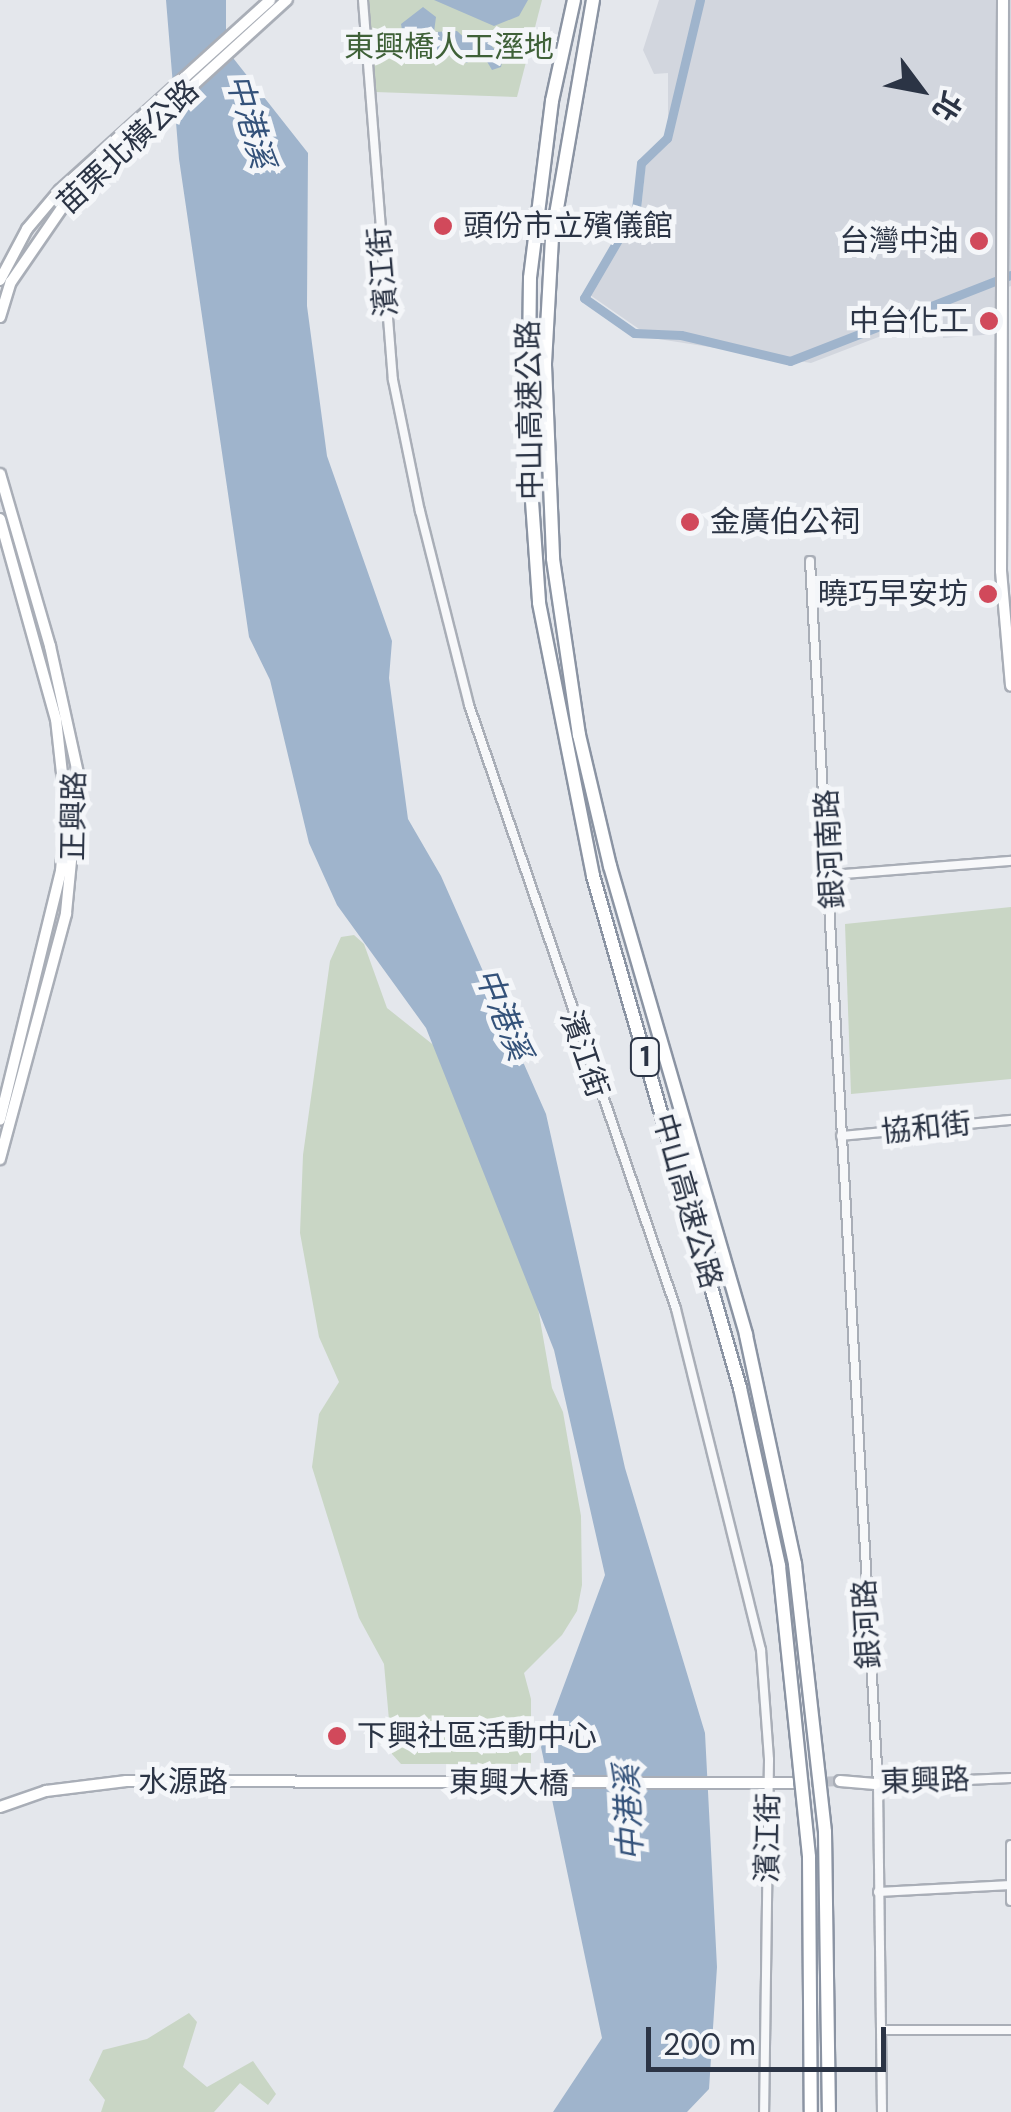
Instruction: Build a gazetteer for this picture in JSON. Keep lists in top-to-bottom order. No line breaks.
{"streets":{"highway":["中山高速公路","1"],"main road":["苗栗北橫公路","正興路","東興路","水源路","東興大橋"],"street":["濱江街","銀河南路","協和街","銀河路"]},"crossings":[["濱江街","東興大橋"],["銀河南路","協和街"],["銀河南路","銀河路"],["協和街","銀河路"],["銀河路","東興路"],["水源路","東興大橋"]],"water":["中港溪"],"parks":["東興橋人工溼地"],"places":["頭份市立殯儀館","台灣中油","中台化工","金廣伯公祠","曉巧早安坊","下興社區活動中心"],"scale_bar":"200 m","north":"bottom right"}
